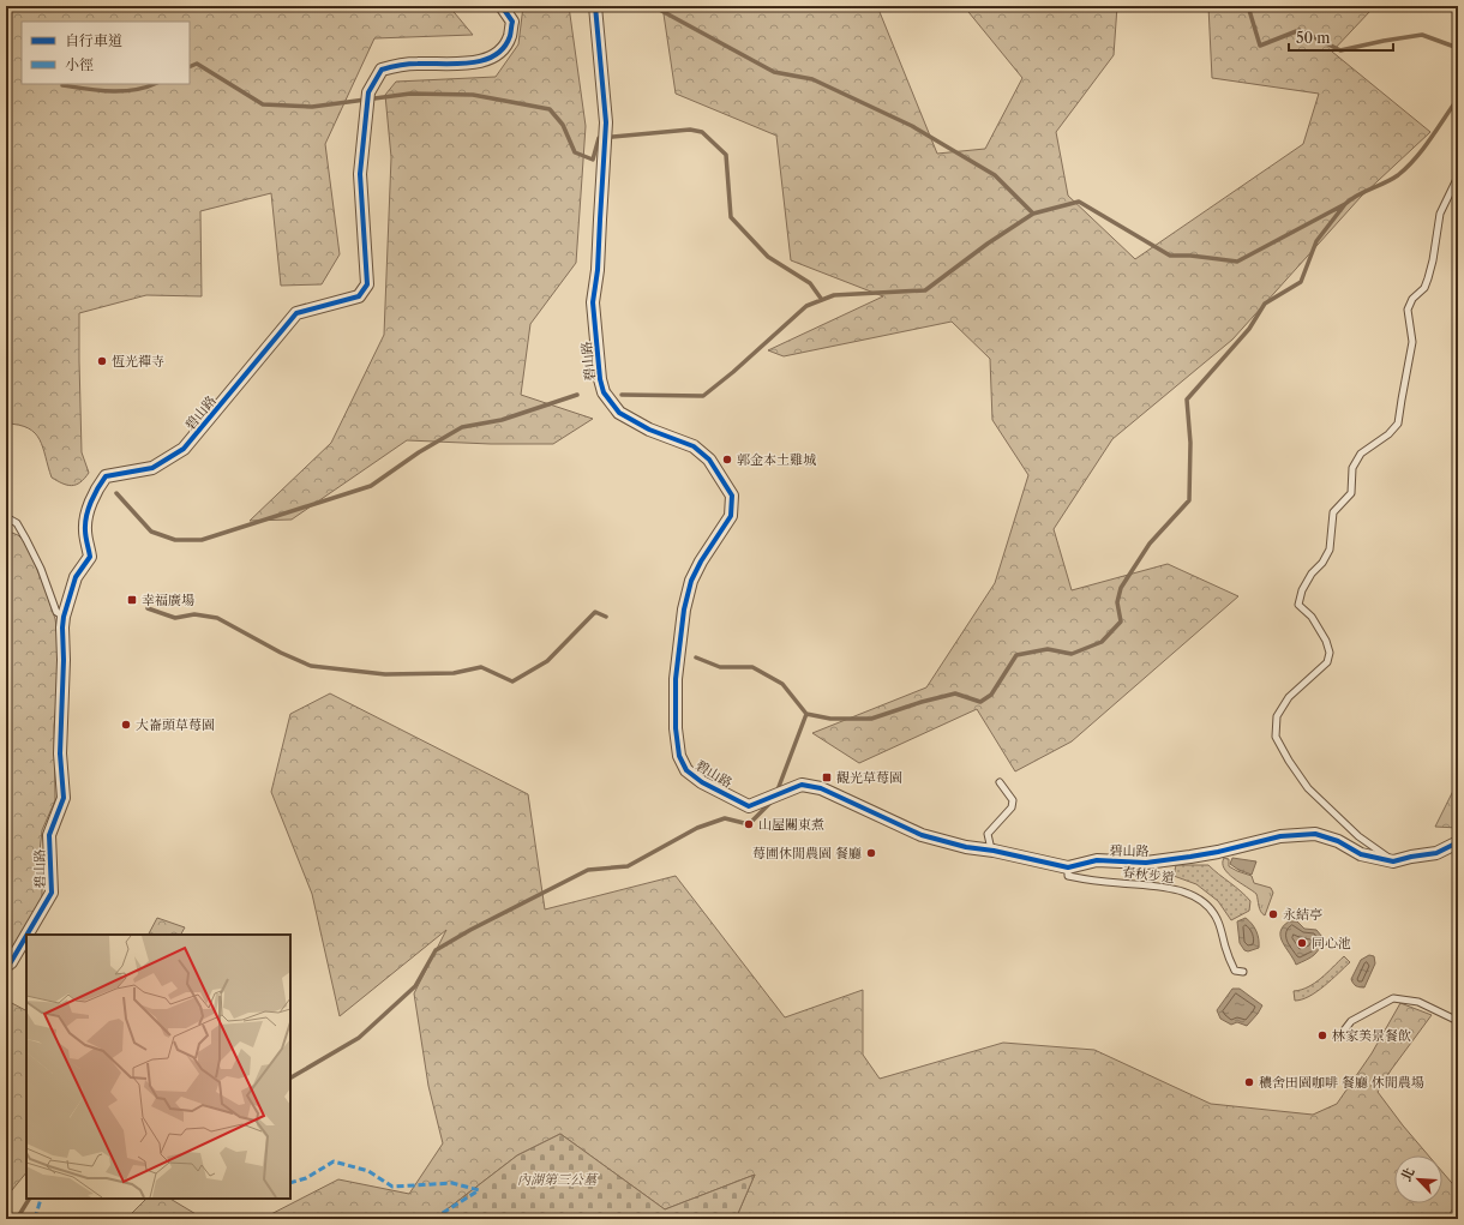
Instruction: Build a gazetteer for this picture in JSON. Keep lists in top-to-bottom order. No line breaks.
{"streets":{"street":["碧山路"],"lane":["春秋步道"]},"crossings":[["碧山路","春秋步道"]],"parks":["內湖第三公墓"],"places":{"other":["恆光禪寺","郭金本土雞城","大崙頭草莓園","山屋關東煮","莓圃休閒農園 餐廳","永結亭","同心池","林家美景餐飲","穠舍田園咖啡 餐廳 休閒農場"],"transit":["幸福廣場","觀光草莓園"]},"legend":["自行車道","小徑"],"scale_bar":"50 m","north":"top left"}
